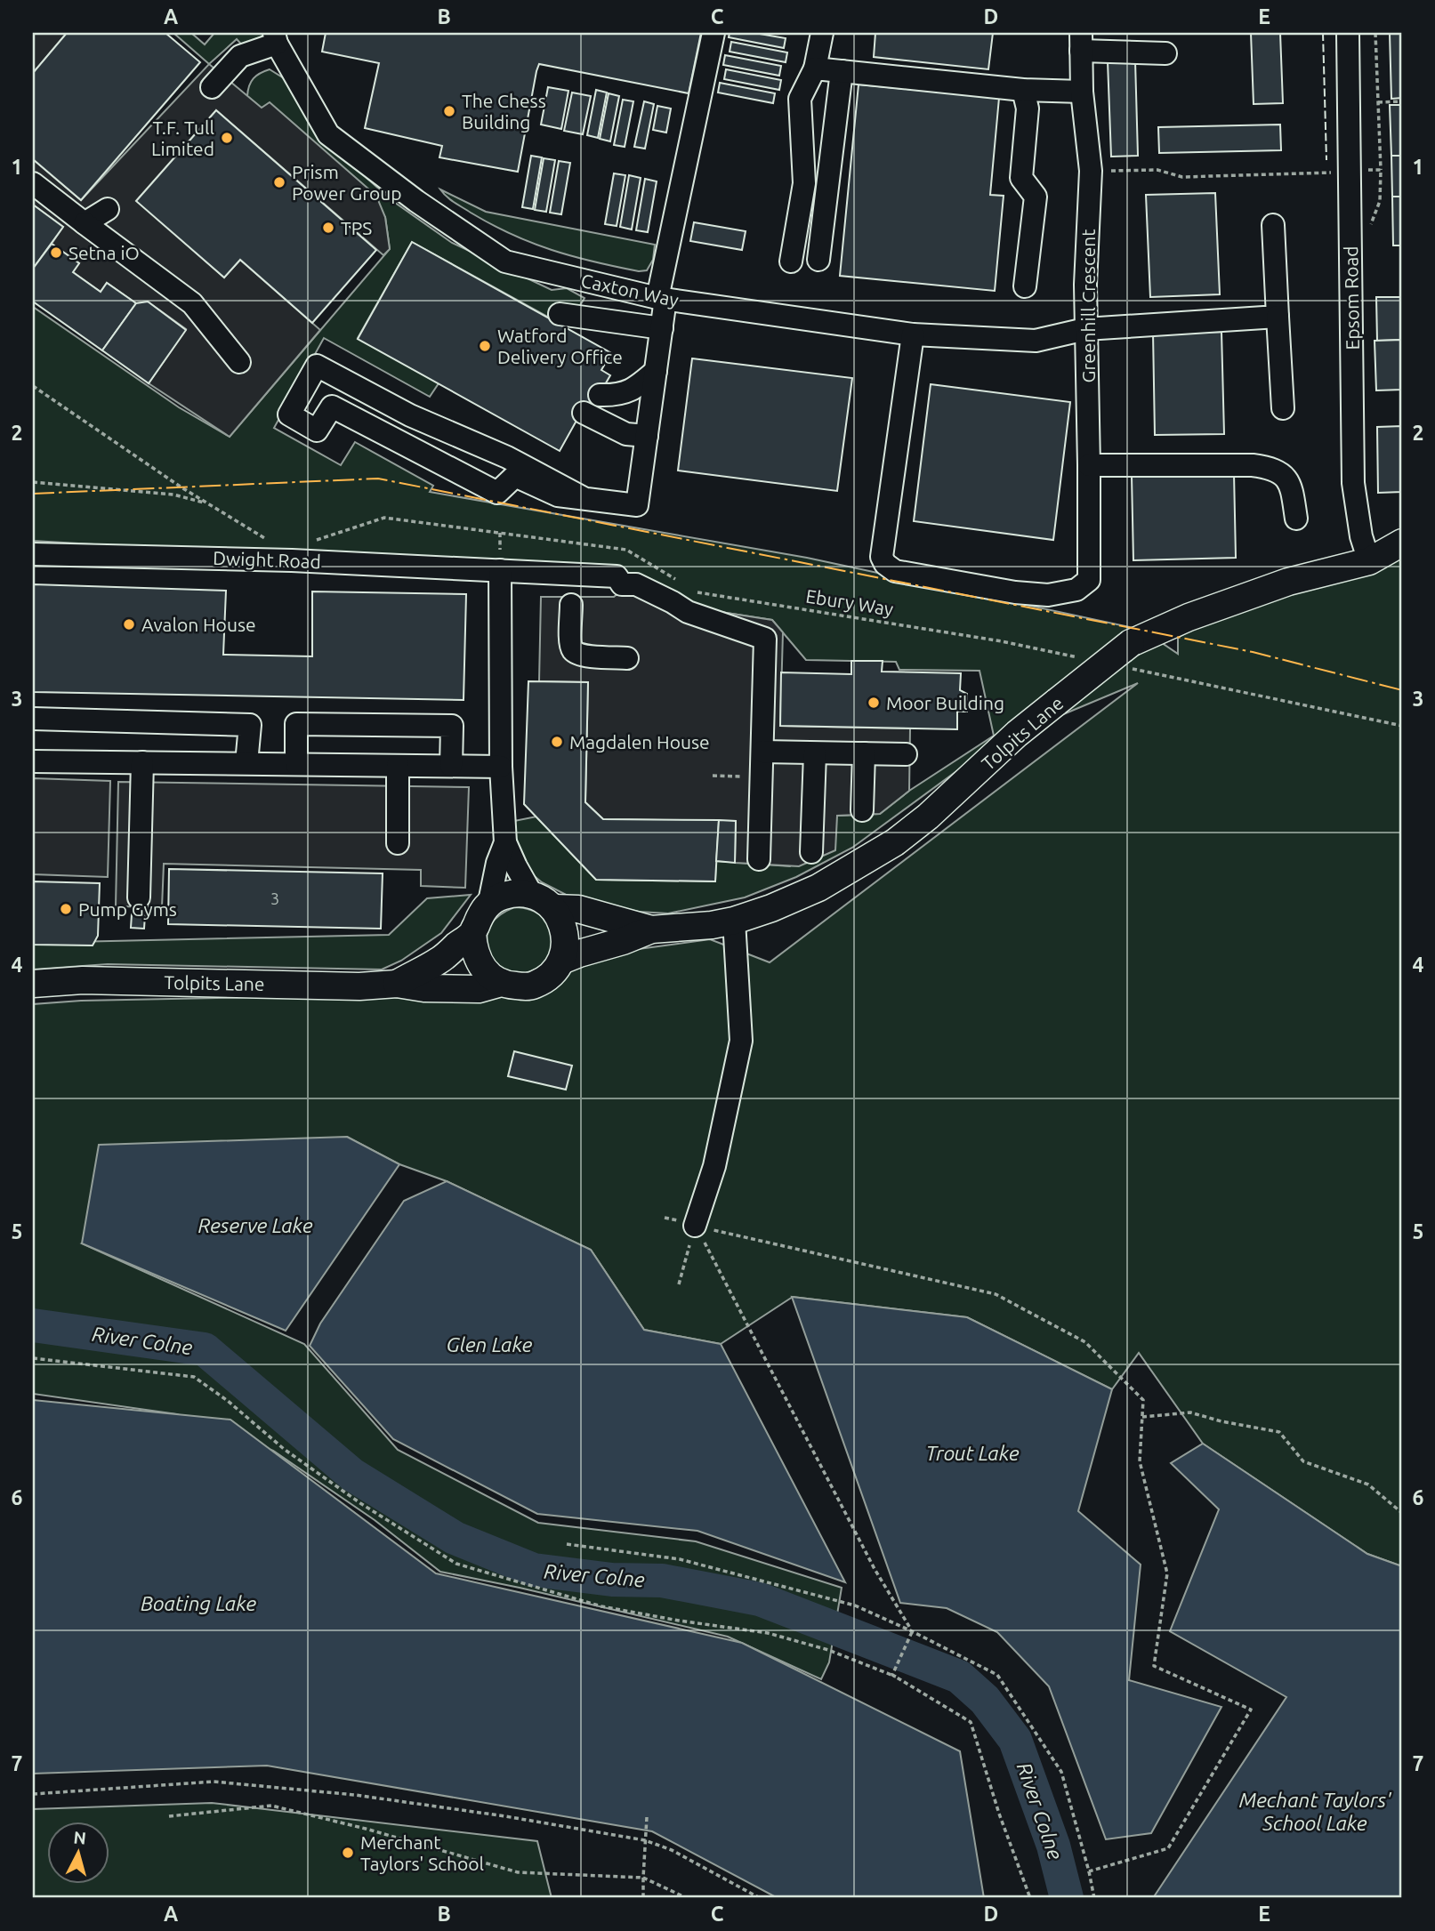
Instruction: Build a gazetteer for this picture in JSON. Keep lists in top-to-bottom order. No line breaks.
{"streets":{"main road":["Tolpits Lane"],"street":["Caxton Way","Epsom Road","Greenhill Crescent","Dwight Road"],"path":["Ebury Way"]},"crossings":[["Caxton Way","Greenhill Crescent"],["Epsom Road","Tolpits Lane"]],"water":["Reserve Lake","River Colne","Glen Lake","Trout Lake","Boating Lake","Mechant Taylors' School Lake"],"places":["The Chess Building","T.F. Tull Limited","Prism Power Group","TPS","Setna iO","Watford Delivery Office","Avalon House","Moor Building","Magdalen House","Pump Gyms","Merchant Taylors' School"],"house_numbers":["3"],"north":"top","grid":{"columns":["A","B","C","D","E"],"rows":["1","2","3","4","5","6","7"]}}
